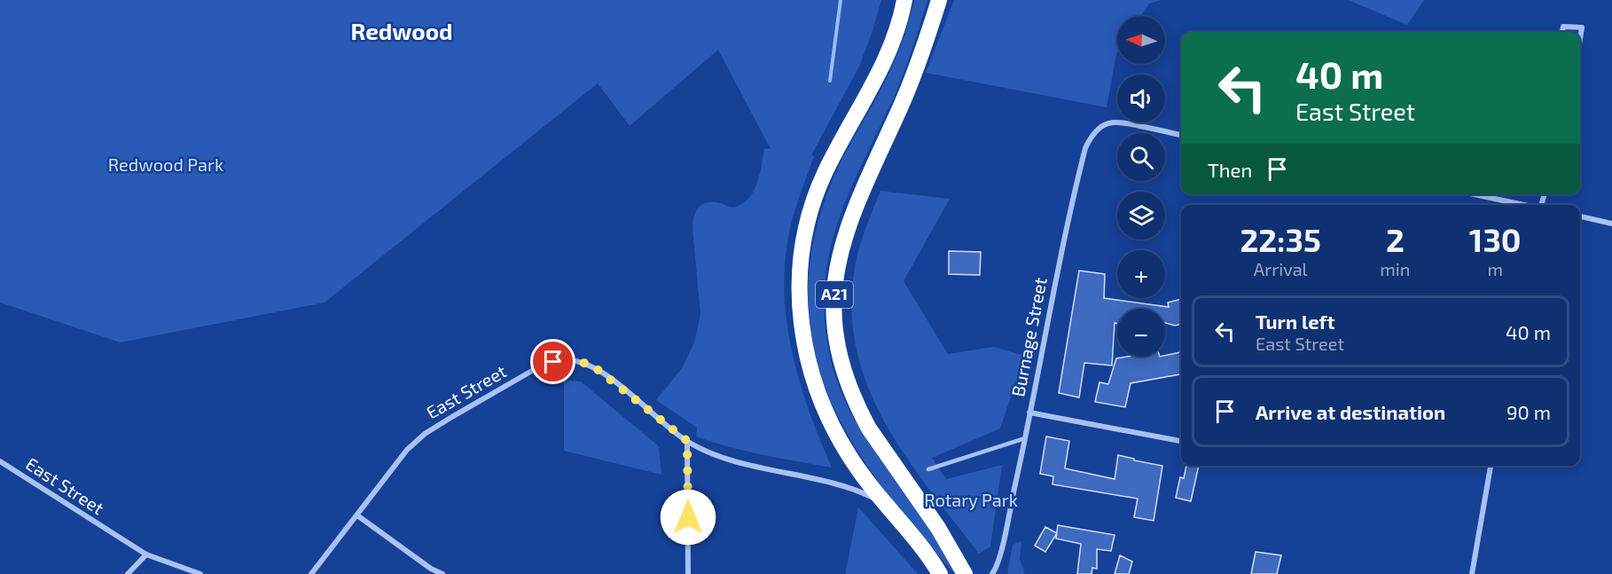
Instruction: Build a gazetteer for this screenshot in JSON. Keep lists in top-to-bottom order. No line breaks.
{"streets":{"highway":["A21"],"street":["Burnage Street","East Street"]},"crossings":[["A21","East Street"]],"districts":["Redwood"],"parks":["Redwood Park","Rotary Park"],"north":"left","page":{"map_buttons":["+","−"],"turn":["40 m","East Street"],"then":"Then","eta":["22:35","Arrival","2","min","130","m"],"list":[{"name":"Turn left","note":"East Street","value":"40 m"},{"name":"Arrive at destination","value":"90 m"}]}}
